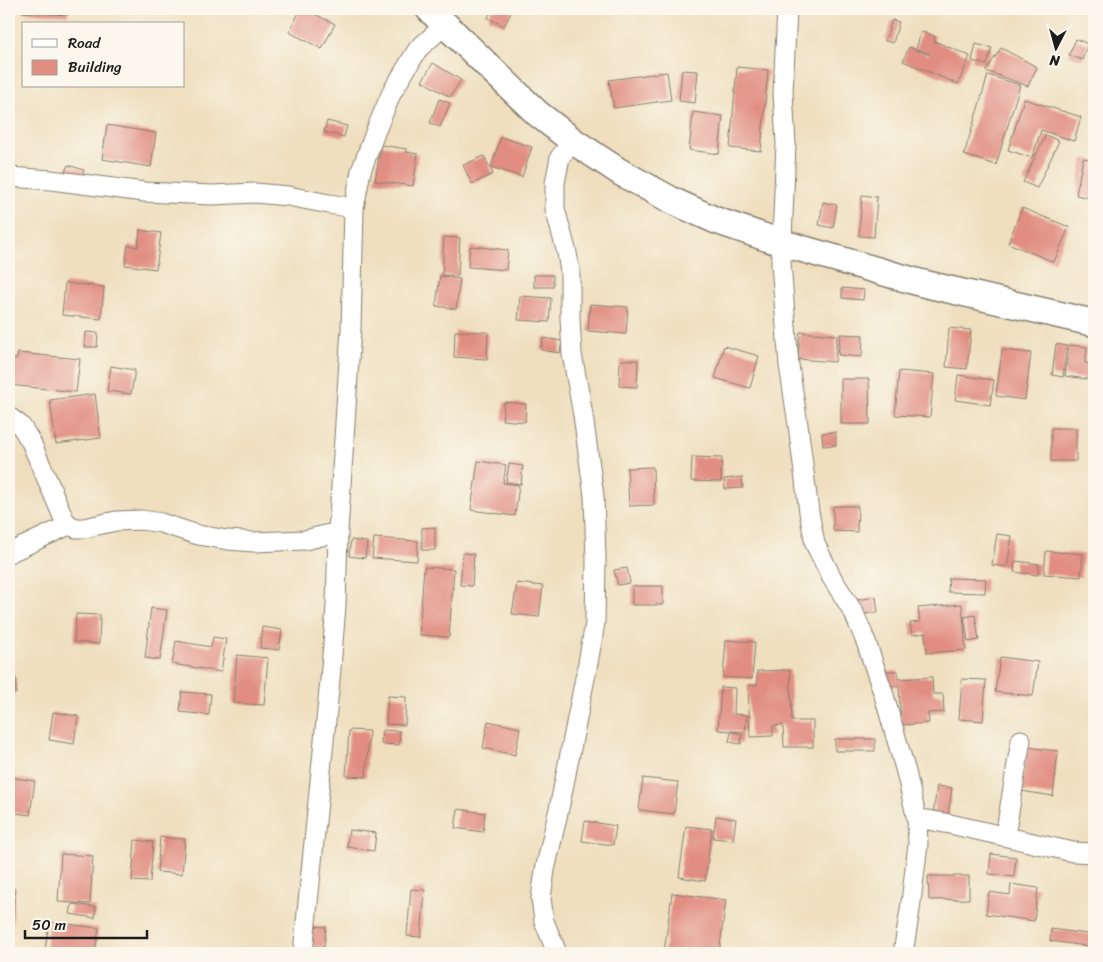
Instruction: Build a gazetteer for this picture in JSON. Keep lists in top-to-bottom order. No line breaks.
{"legend":["Road","Building"],"scale_bar":"50 m","north":"bottom"}
